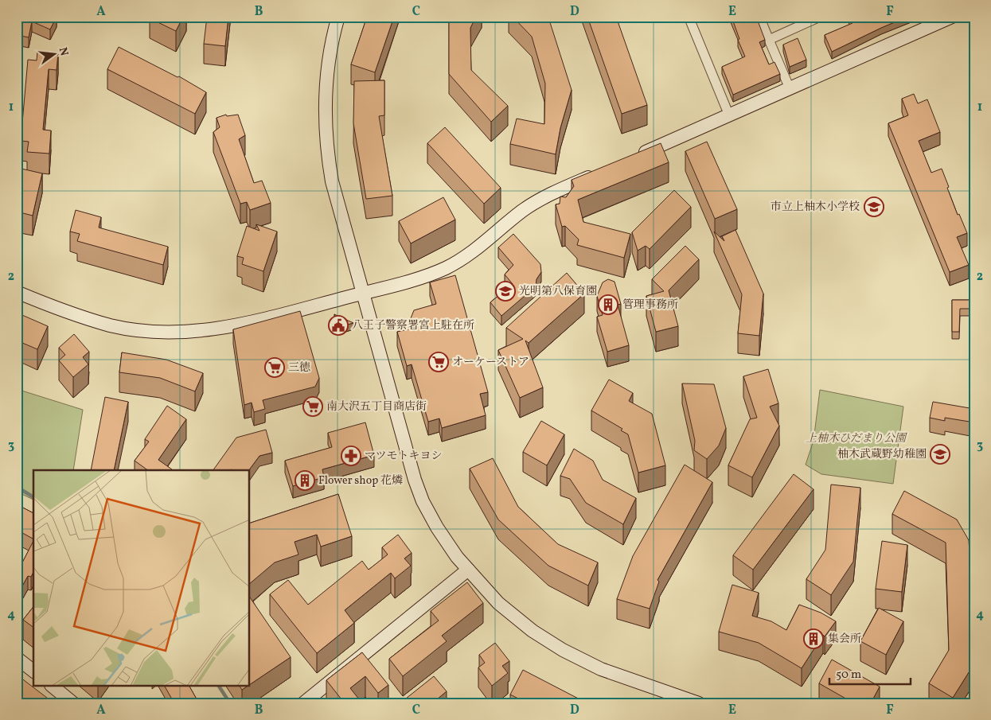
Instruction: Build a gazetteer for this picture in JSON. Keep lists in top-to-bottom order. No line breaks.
{"parks":["上柚木ひだまり公園"],"places":{"school or university":["市立上柚木小学校","光明第八保育園","柚木武蔵野幼稚園"],"building":["管理事務所","Flower shop 花燐","集会所"],"public building":["八王子警察署宮上駐在所"],"supermarket":["オーケーストア","三徳","南大沢五丁目商店街"],"pharmacy":["マツモトキヨシ"]},"scale_bar":"50 m","north":"right","grid":{"columns":["A","B","C","D","E","F"],"rows":["1","2","3","4"]}}
